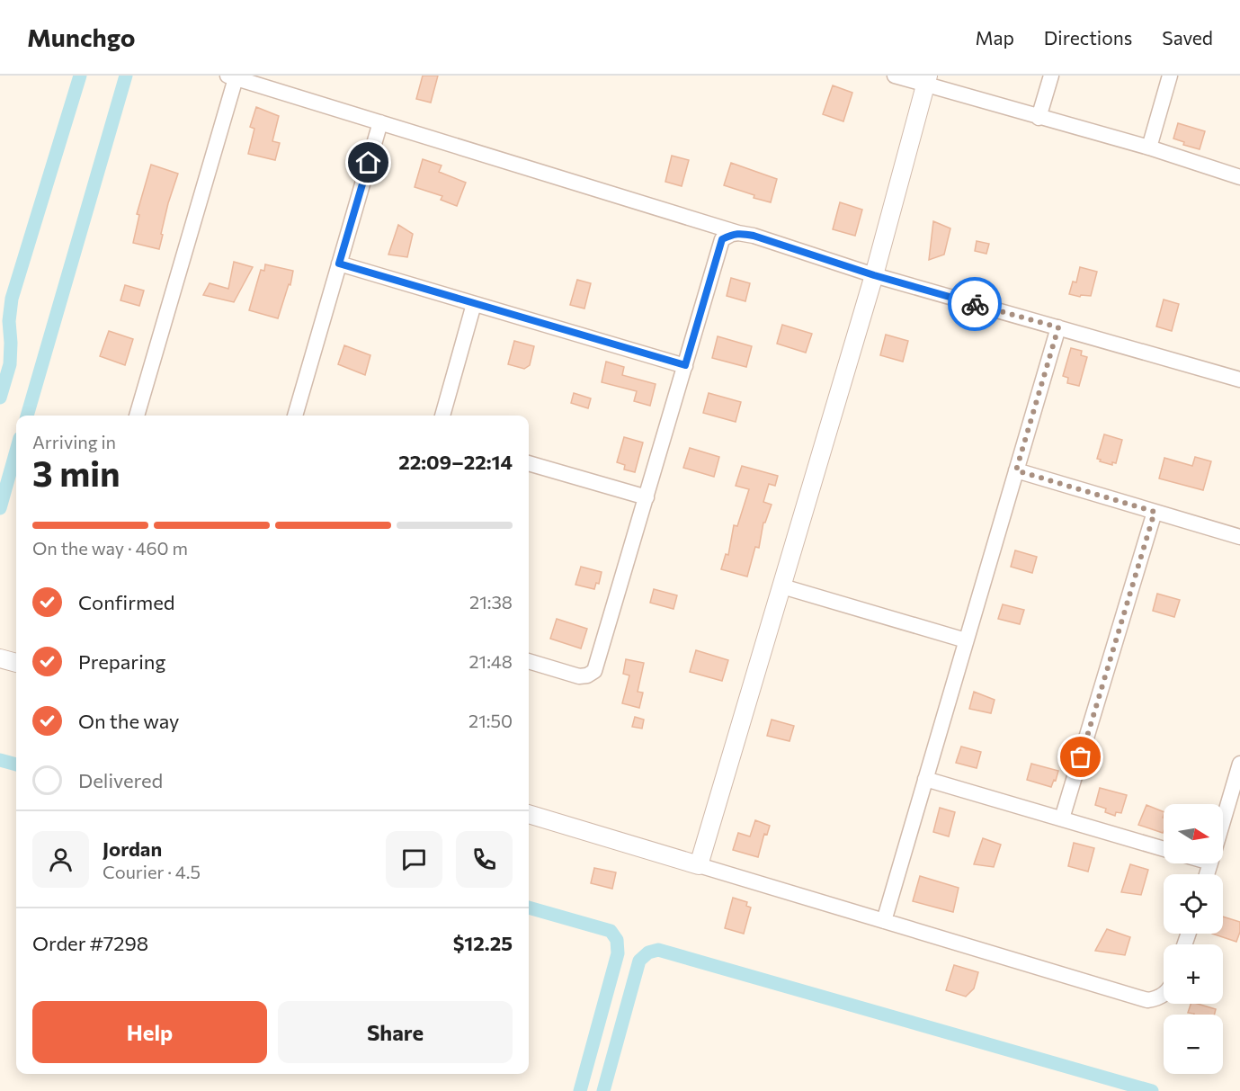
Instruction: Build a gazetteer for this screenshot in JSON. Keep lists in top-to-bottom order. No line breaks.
{"north":"right","page":{"header":"Munchgo","nav":["Map","Directions","Saved"],"heading":["3 min","Arriving in","22:09–22:14"],"panel":["Jordan","Courier · 4.5","Order #7298","$12.25"],"bar":"On the way · 460 m","list":[["Confirmed","21:38"],["Preparing","21:48"],["On the way","21:50"],"Delivered"],"map_buttons":["+","−"],"buttons":["Help","Share"]}}
